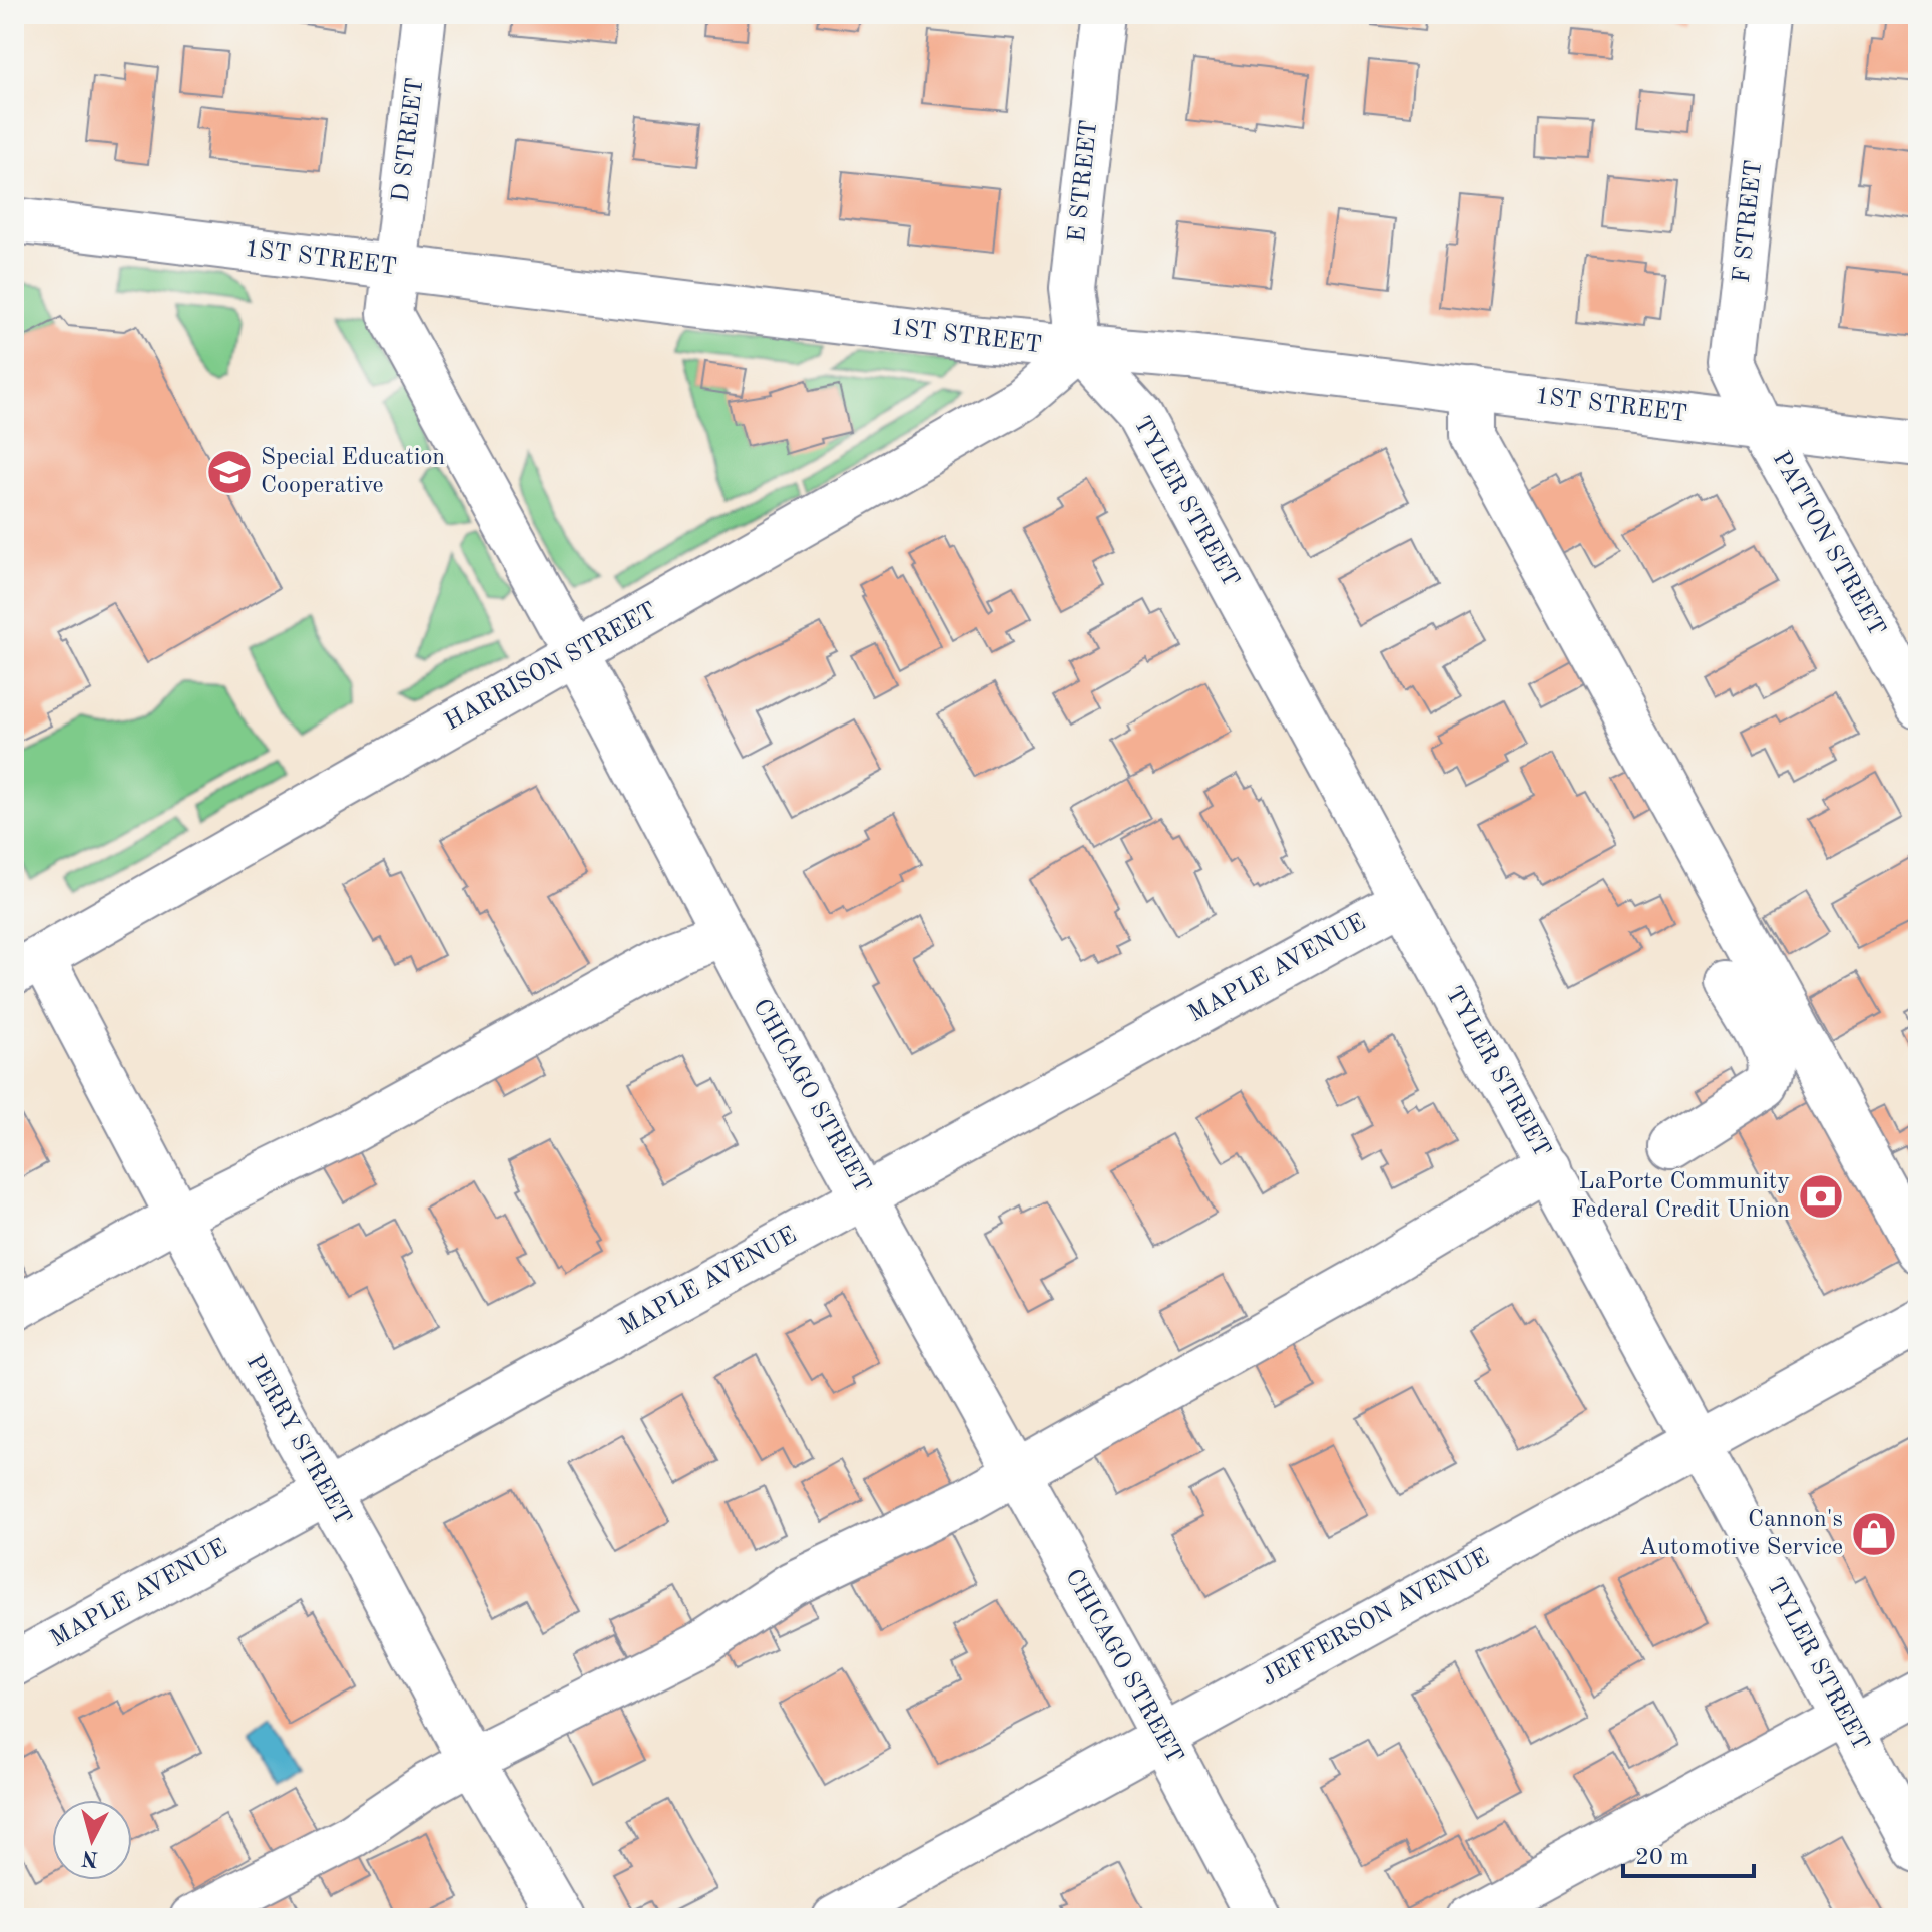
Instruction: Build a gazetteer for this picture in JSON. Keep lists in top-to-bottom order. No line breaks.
{"streets":{"street":["D STREET","E STREET","F STREET","1ST STREET","TYLER STREET","PATTON STREET","HARRISON STREET","MAPLE AVENUE","CHICAGO STREET","PERRY STREET","JEFFERSON AVENUE"]},"crossings":[["D STREET","1ST STREET"],["D STREET","CHICAGO STREET"],["E STREET","1ST STREET"],["E STREET","TYLER STREET"],["E STREET","HARRISON STREET"],["F STREET","1ST STREET"],["F STREET","PATTON STREET"],["1ST STREET","TYLER STREET"],["1ST STREET","PATTON STREET"],["1ST STREET","HARRISON STREET"],["1ST STREET","CHICAGO STREET"],["TYLER STREET","HARRISON STREET"],["TYLER STREET","MAPLE AVENUE"],["TYLER STREET","JEFFERSON AVENUE"],["HARRISON STREET","CHICAGO STREET"],["HARRISON STREET","PERRY STREET"],["MAPLE AVENUE","CHICAGO STREET"],["MAPLE AVENUE","PERRY STREET"],["CHICAGO STREET","JEFFERSON AVENUE"]],"places":{"school or university":["Special Education Cooperative"],"bank":["LaPorte Community Federal Credit Union"],"shop":["Cannon's Automotive Service"]},"scale_bar":"20 m","north":"bottom"}
